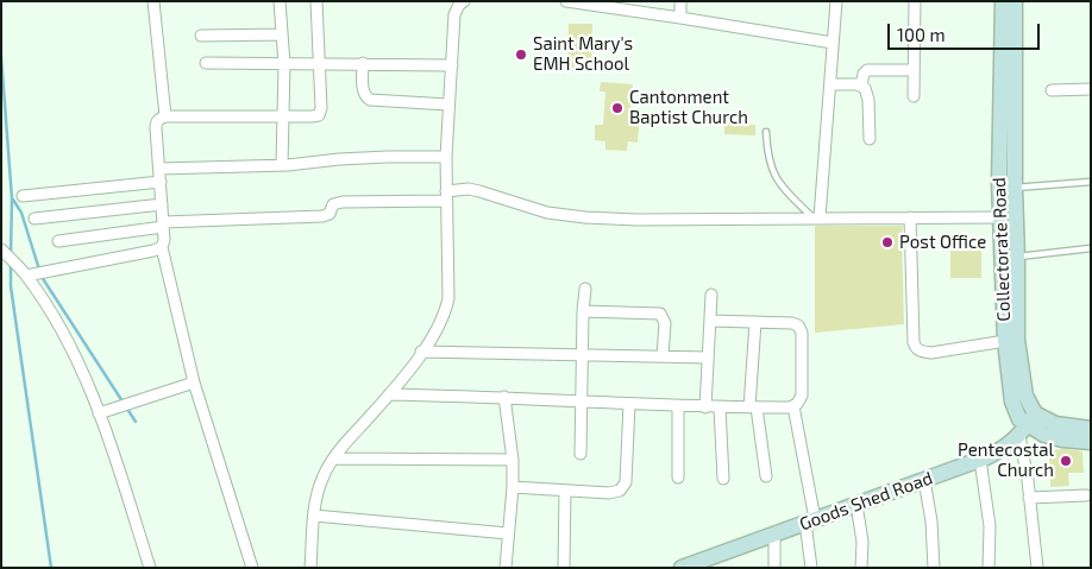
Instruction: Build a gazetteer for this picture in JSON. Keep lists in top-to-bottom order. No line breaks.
{"streets":{"street":["Collectorate Road","Goods Shed Road"]},"crossings":[["Collectorate Road","Goods Shed Road"]],"places":["Saint Mary's EMH School","Cantonment Baptist Church","Post Office","Pentecostal Church"],"scale_bar":"100 m"}
